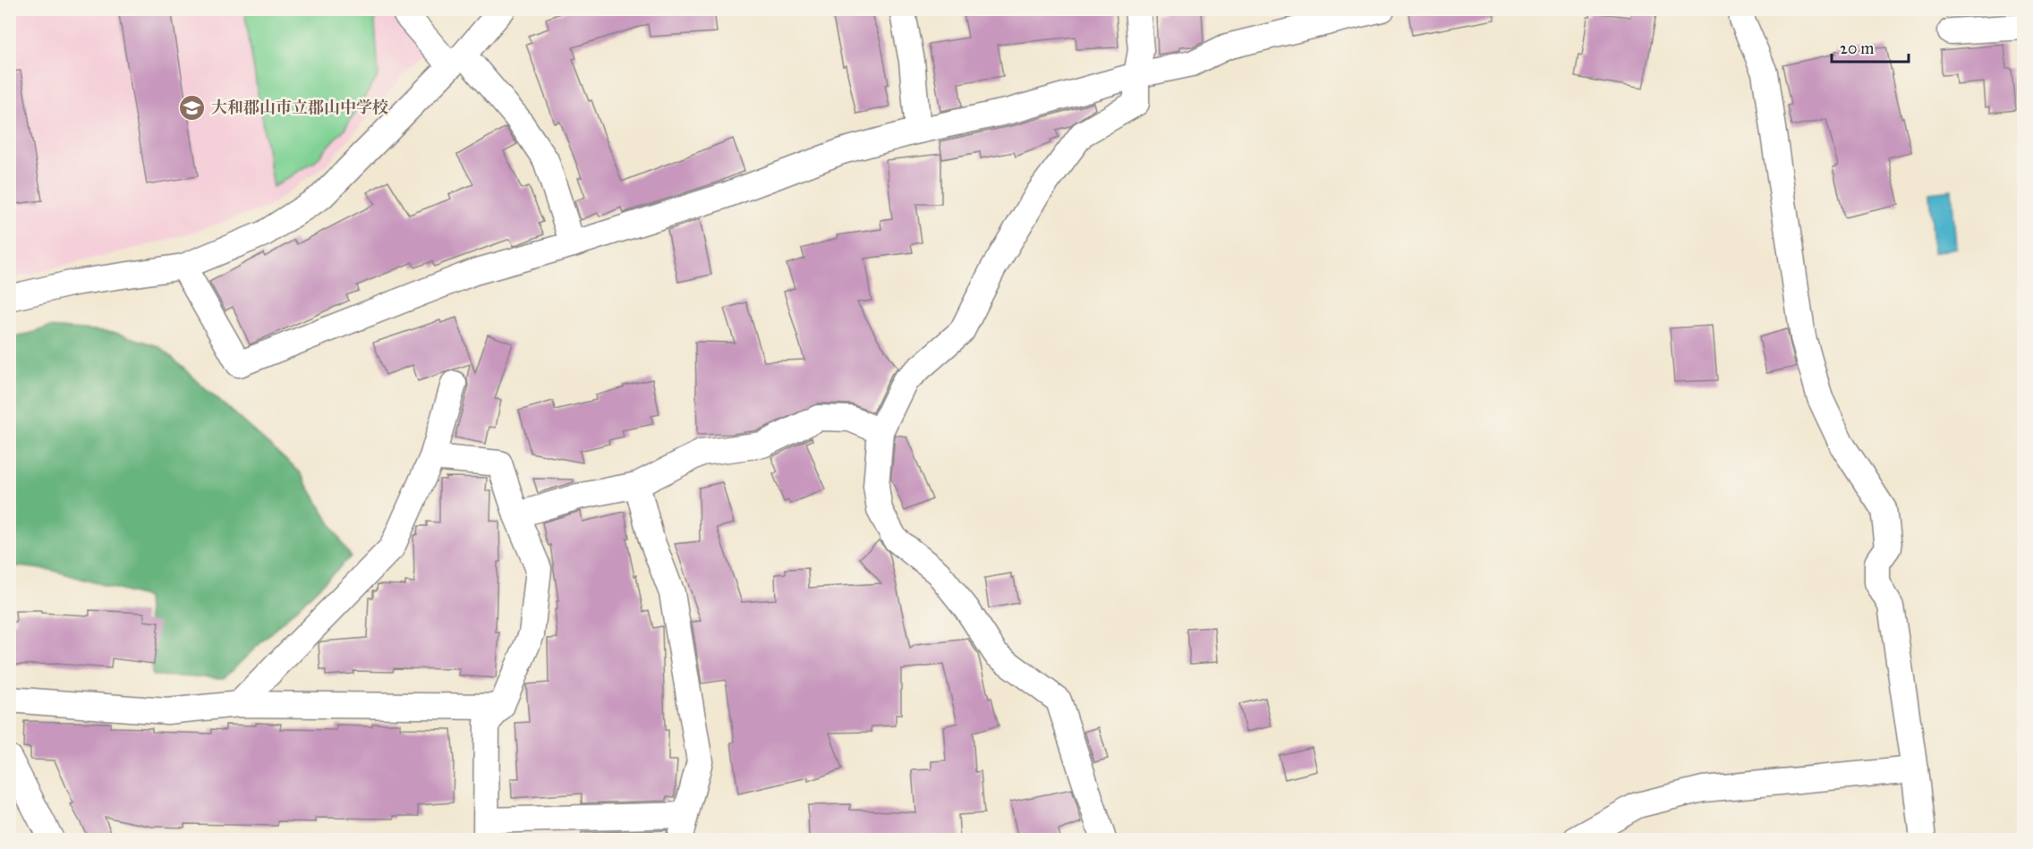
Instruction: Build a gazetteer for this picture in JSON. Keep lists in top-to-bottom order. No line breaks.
{"places":{"school or university":["大和郡山市立郡山中学校"]},"scale_bar":"20 m"}
